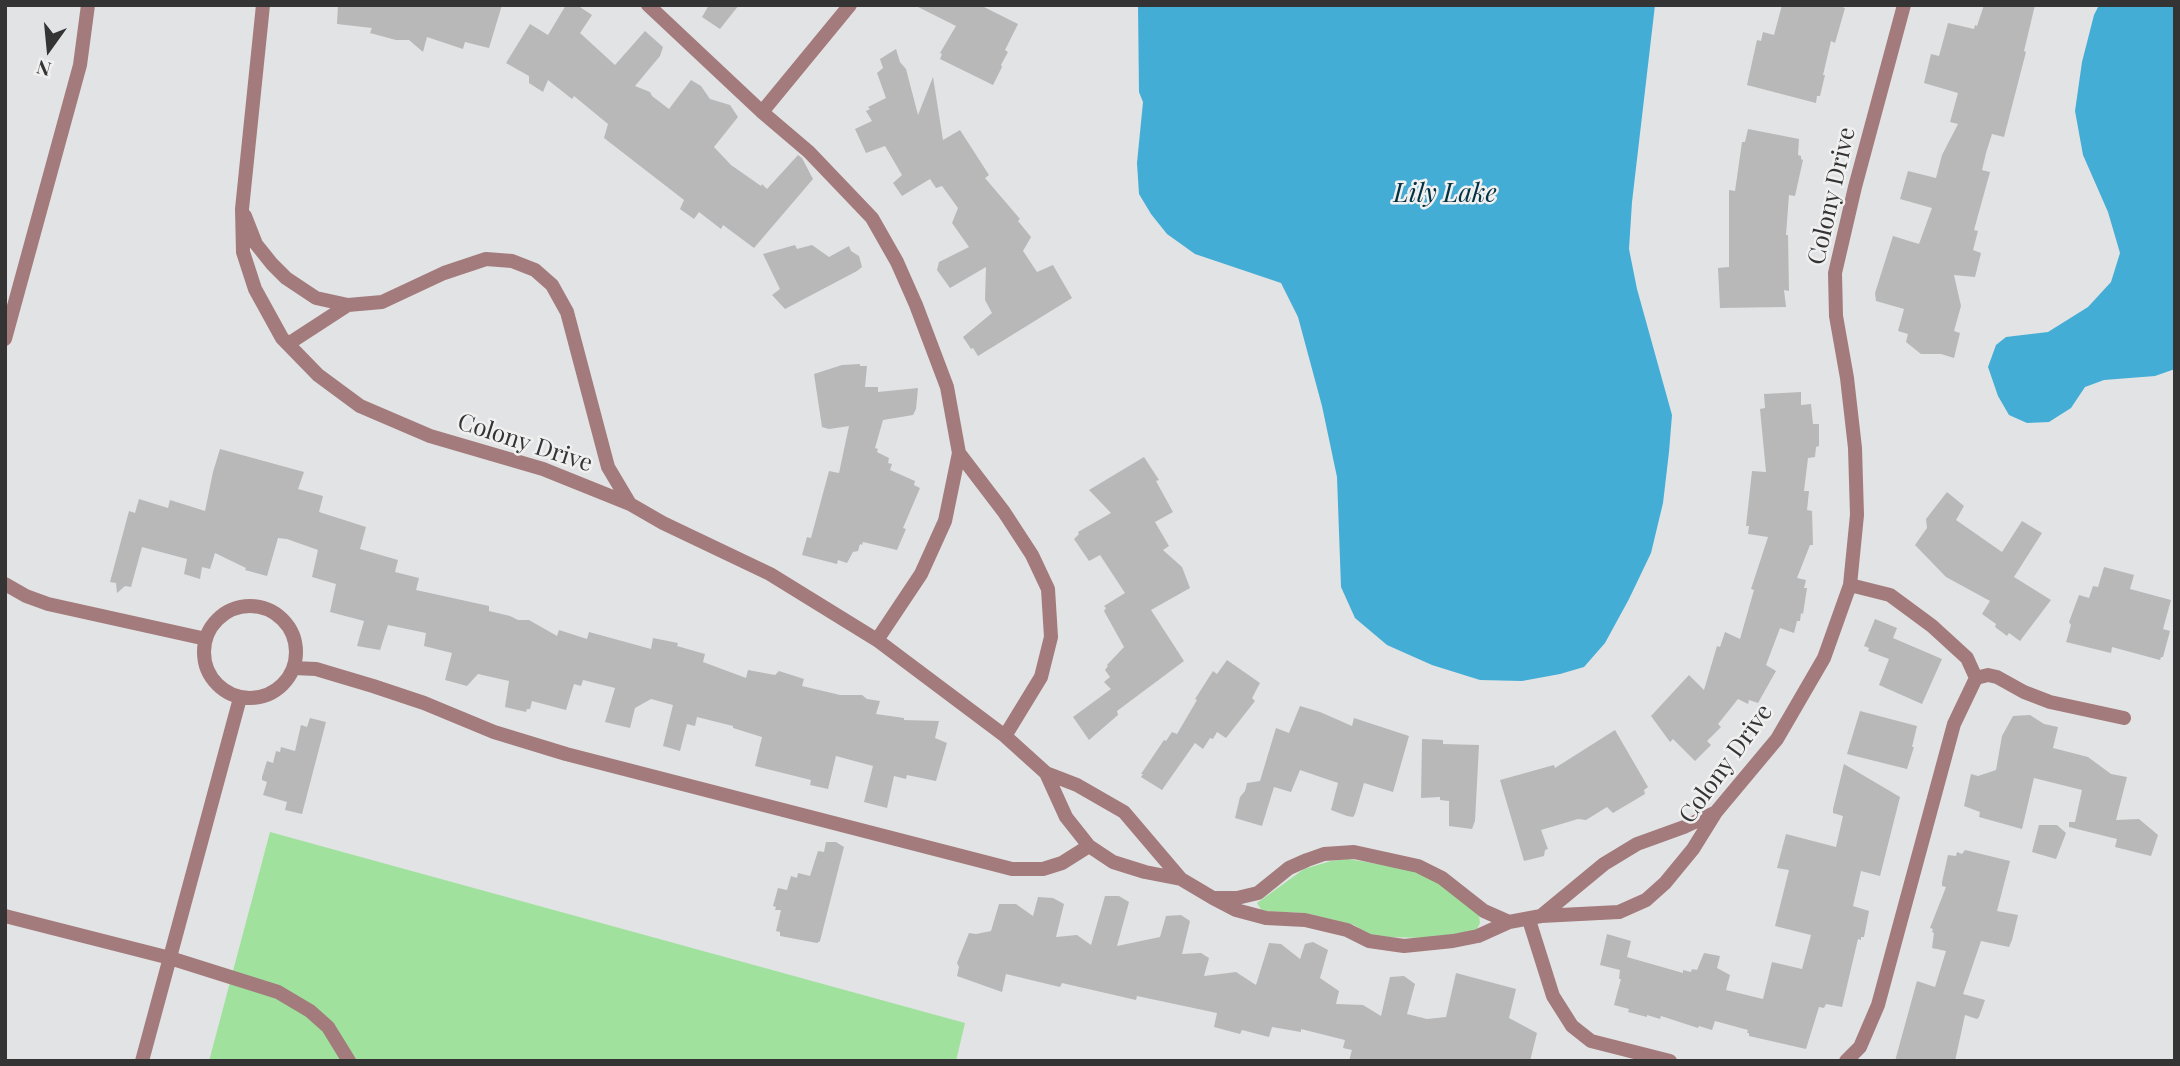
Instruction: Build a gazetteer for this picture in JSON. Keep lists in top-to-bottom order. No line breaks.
{"streets":{"street":["Colony Drive"]},"water":["Lily Lake"],"north":"bottom"}
